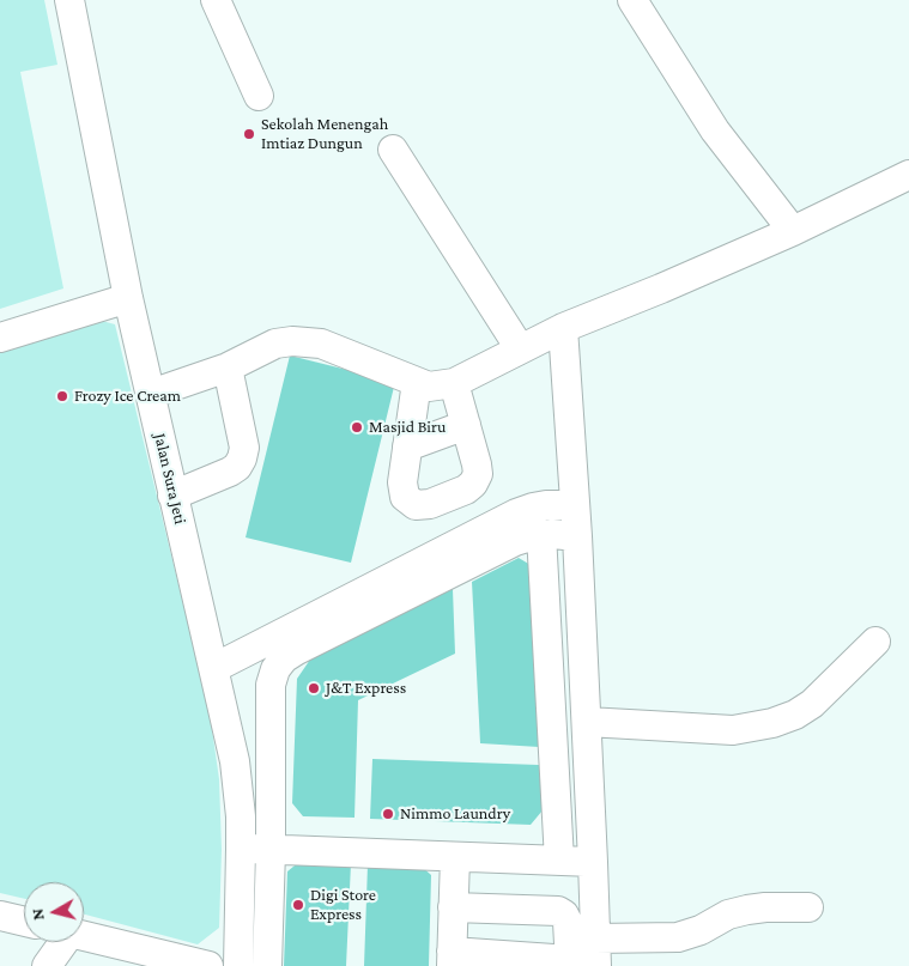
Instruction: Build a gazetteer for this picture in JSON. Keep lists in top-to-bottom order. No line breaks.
{"streets":{"street":["Jalan Sura Jeti"]},"places":["Sekolah Menengah Imtiaz Dungun","Frozy Ice Cream","Masjid Biru","J&T Express","Nimmo Laundry","Digi Store Express"],"north":"left"}
